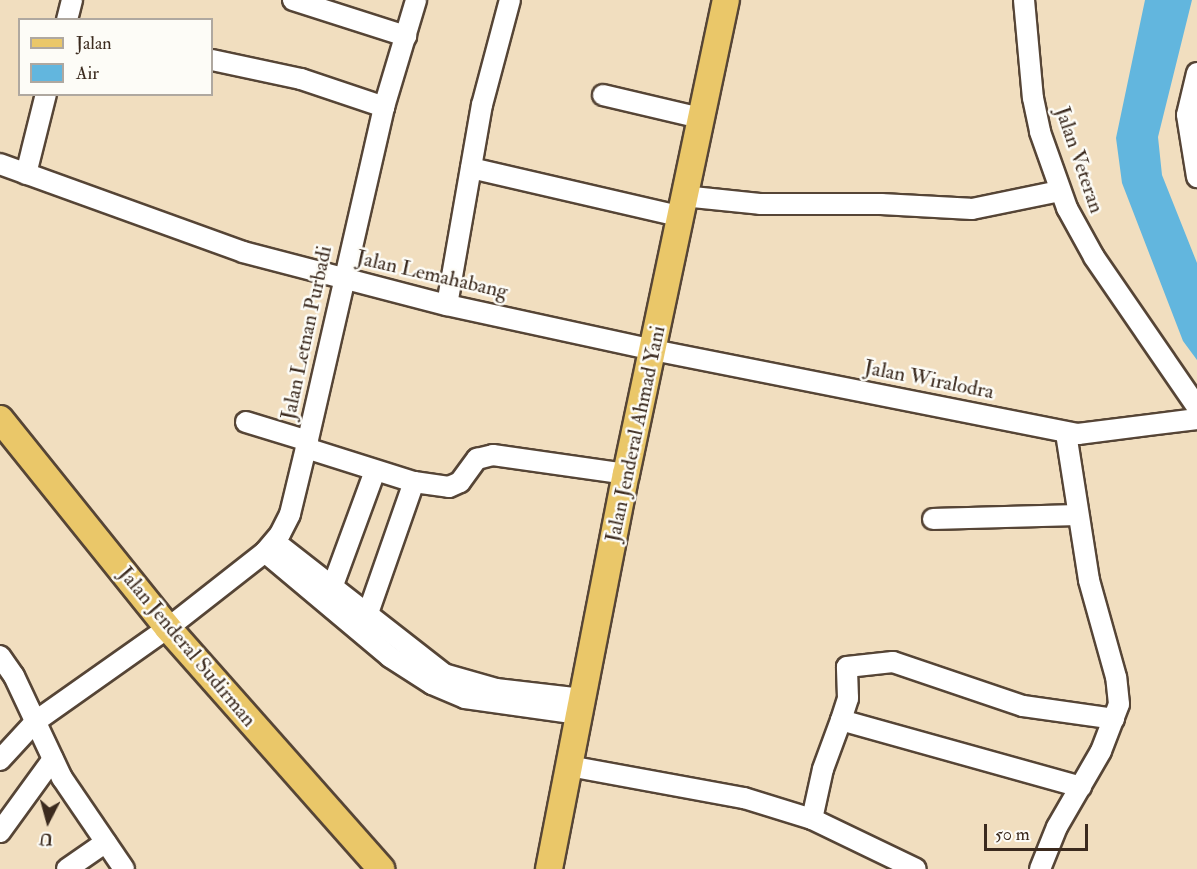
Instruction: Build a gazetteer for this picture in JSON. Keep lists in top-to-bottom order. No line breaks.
{"streets":{"main road":["Jalan Jenderal Ahmad Yani","Jalan Jenderal Sudirman"],"street":["Jalan Veteran","Jalan Lemahabang","Jalan Letnan Purbadi","Jalan Wiralodra"]},"crossings":[["Jalan Lemahabang","Jalan Letnan Purbadi"],["Jalan Lemahabang","Jalan Wiralodra"],["Jalan Lemahabang","Jalan Jenderal Ahmad Yani"],["Jalan Letnan Purbadi","Jalan Jenderal Sudirman"],["Jalan Wiralodra","Jalan Jenderal Ahmad Yani"]],"legend":["Jalan","Air"],"scale_bar":"50 m","north":"bottom"}
